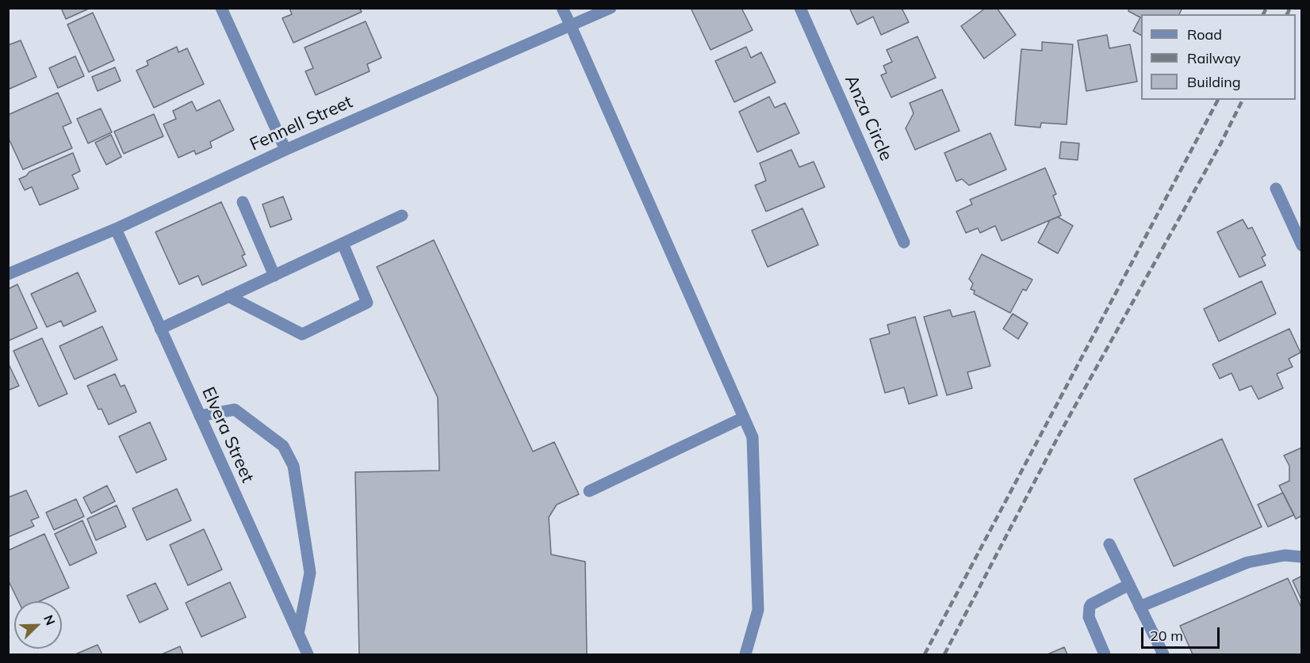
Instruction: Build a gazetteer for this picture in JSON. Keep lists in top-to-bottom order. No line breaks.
{"streets":{"street":["Anza Circle","Fennell Street","Elvera Street"]},"crossings":[["Fennell Street","Elvera Street"]],"legend":["Road","Railway","Building"],"scale_bar":"20 m","north":"top right"}
